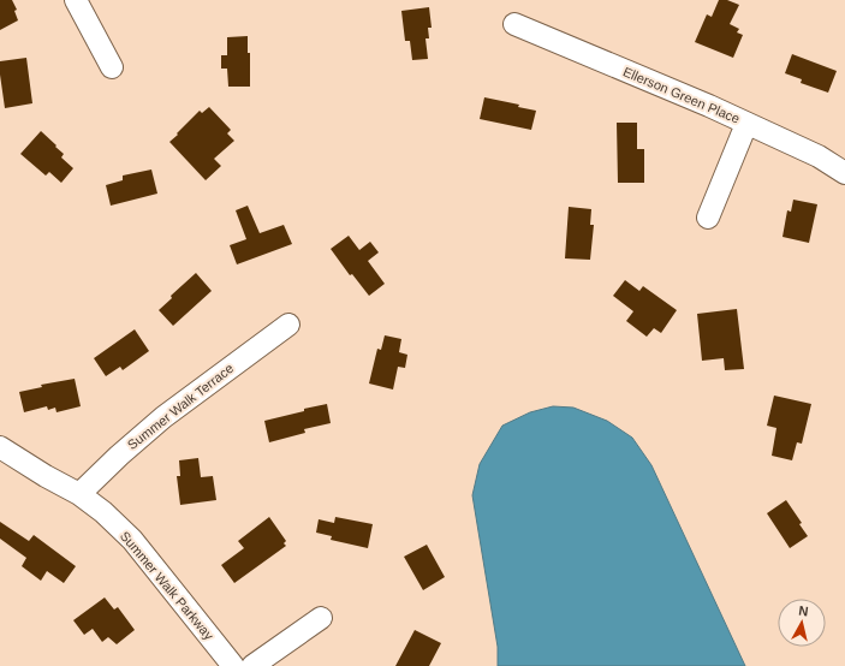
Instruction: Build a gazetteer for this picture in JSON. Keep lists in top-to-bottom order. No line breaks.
{"streets":{"street":["Ellerson Green Place","Summer Walk Terrace","Summer Walk Parkway"]},"crossings":[["Summer Walk Terrace","Summer Walk Parkway"]],"north":"top"}
